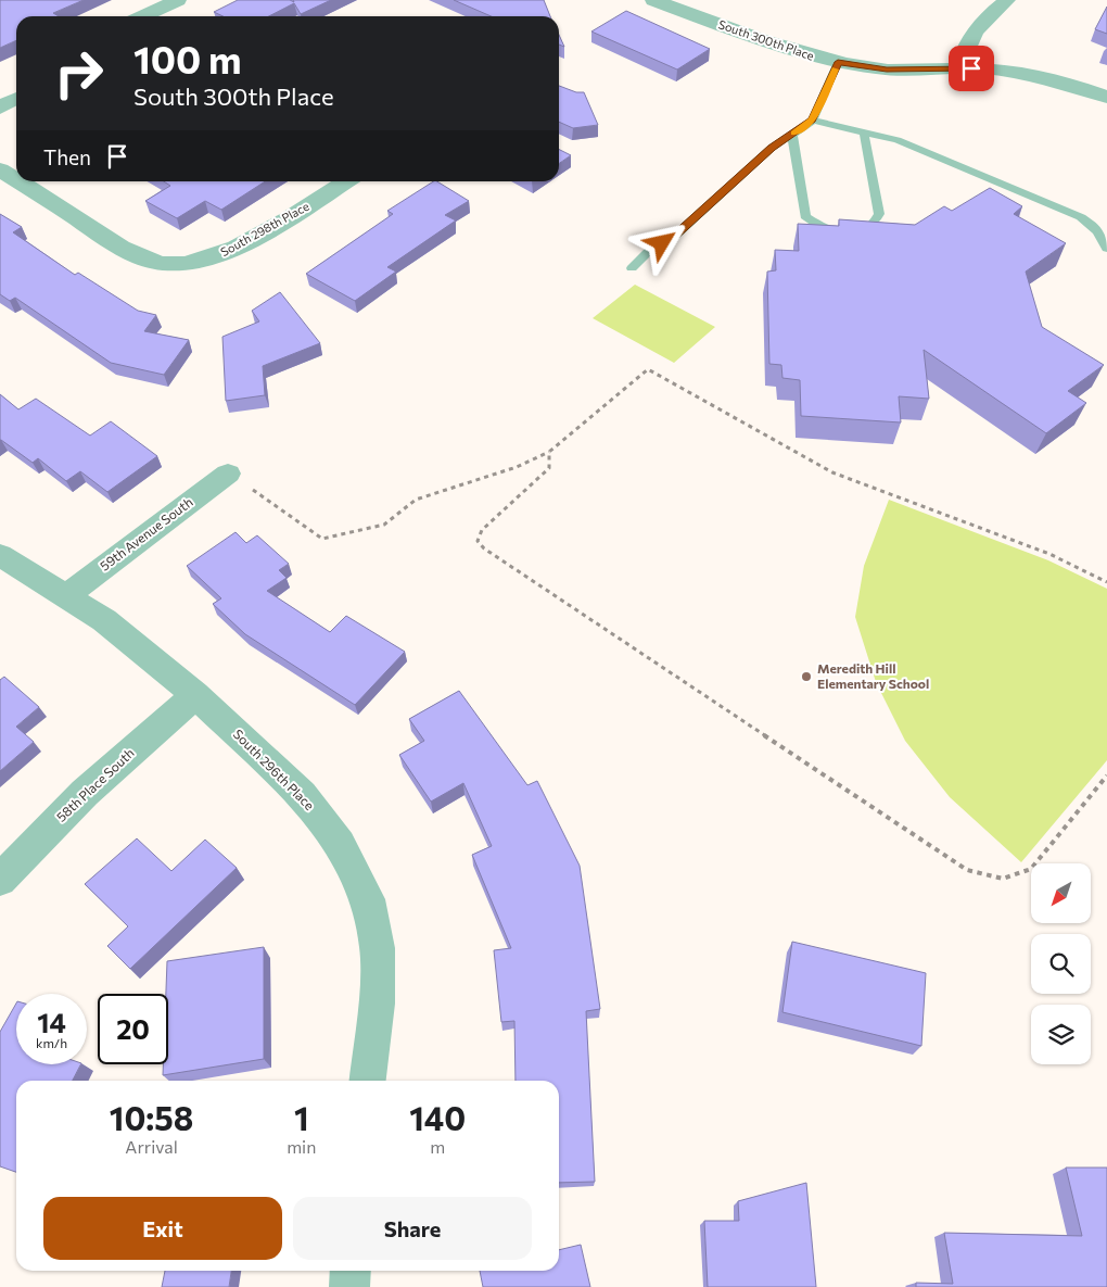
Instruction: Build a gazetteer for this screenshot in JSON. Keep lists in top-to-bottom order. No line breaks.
{"streets":{"street":["South 300th Place","South 298th Place","59th Avenue South","South 296th Place","58th Place South"]},"crossings":[["59th Avenue South","South 296th Place"],["South 296th Place","58th Place South"]],"places":["Meredith Hill Elementary School"],"north":"bottom left","page":{"turn":["100 m","South 300th Place"],"then":"Then","speed":"14 km/h","limit":"20","eta":["10:58","Arrival","1","min","140","m"],"buttons":["Exit","Share"]}}
